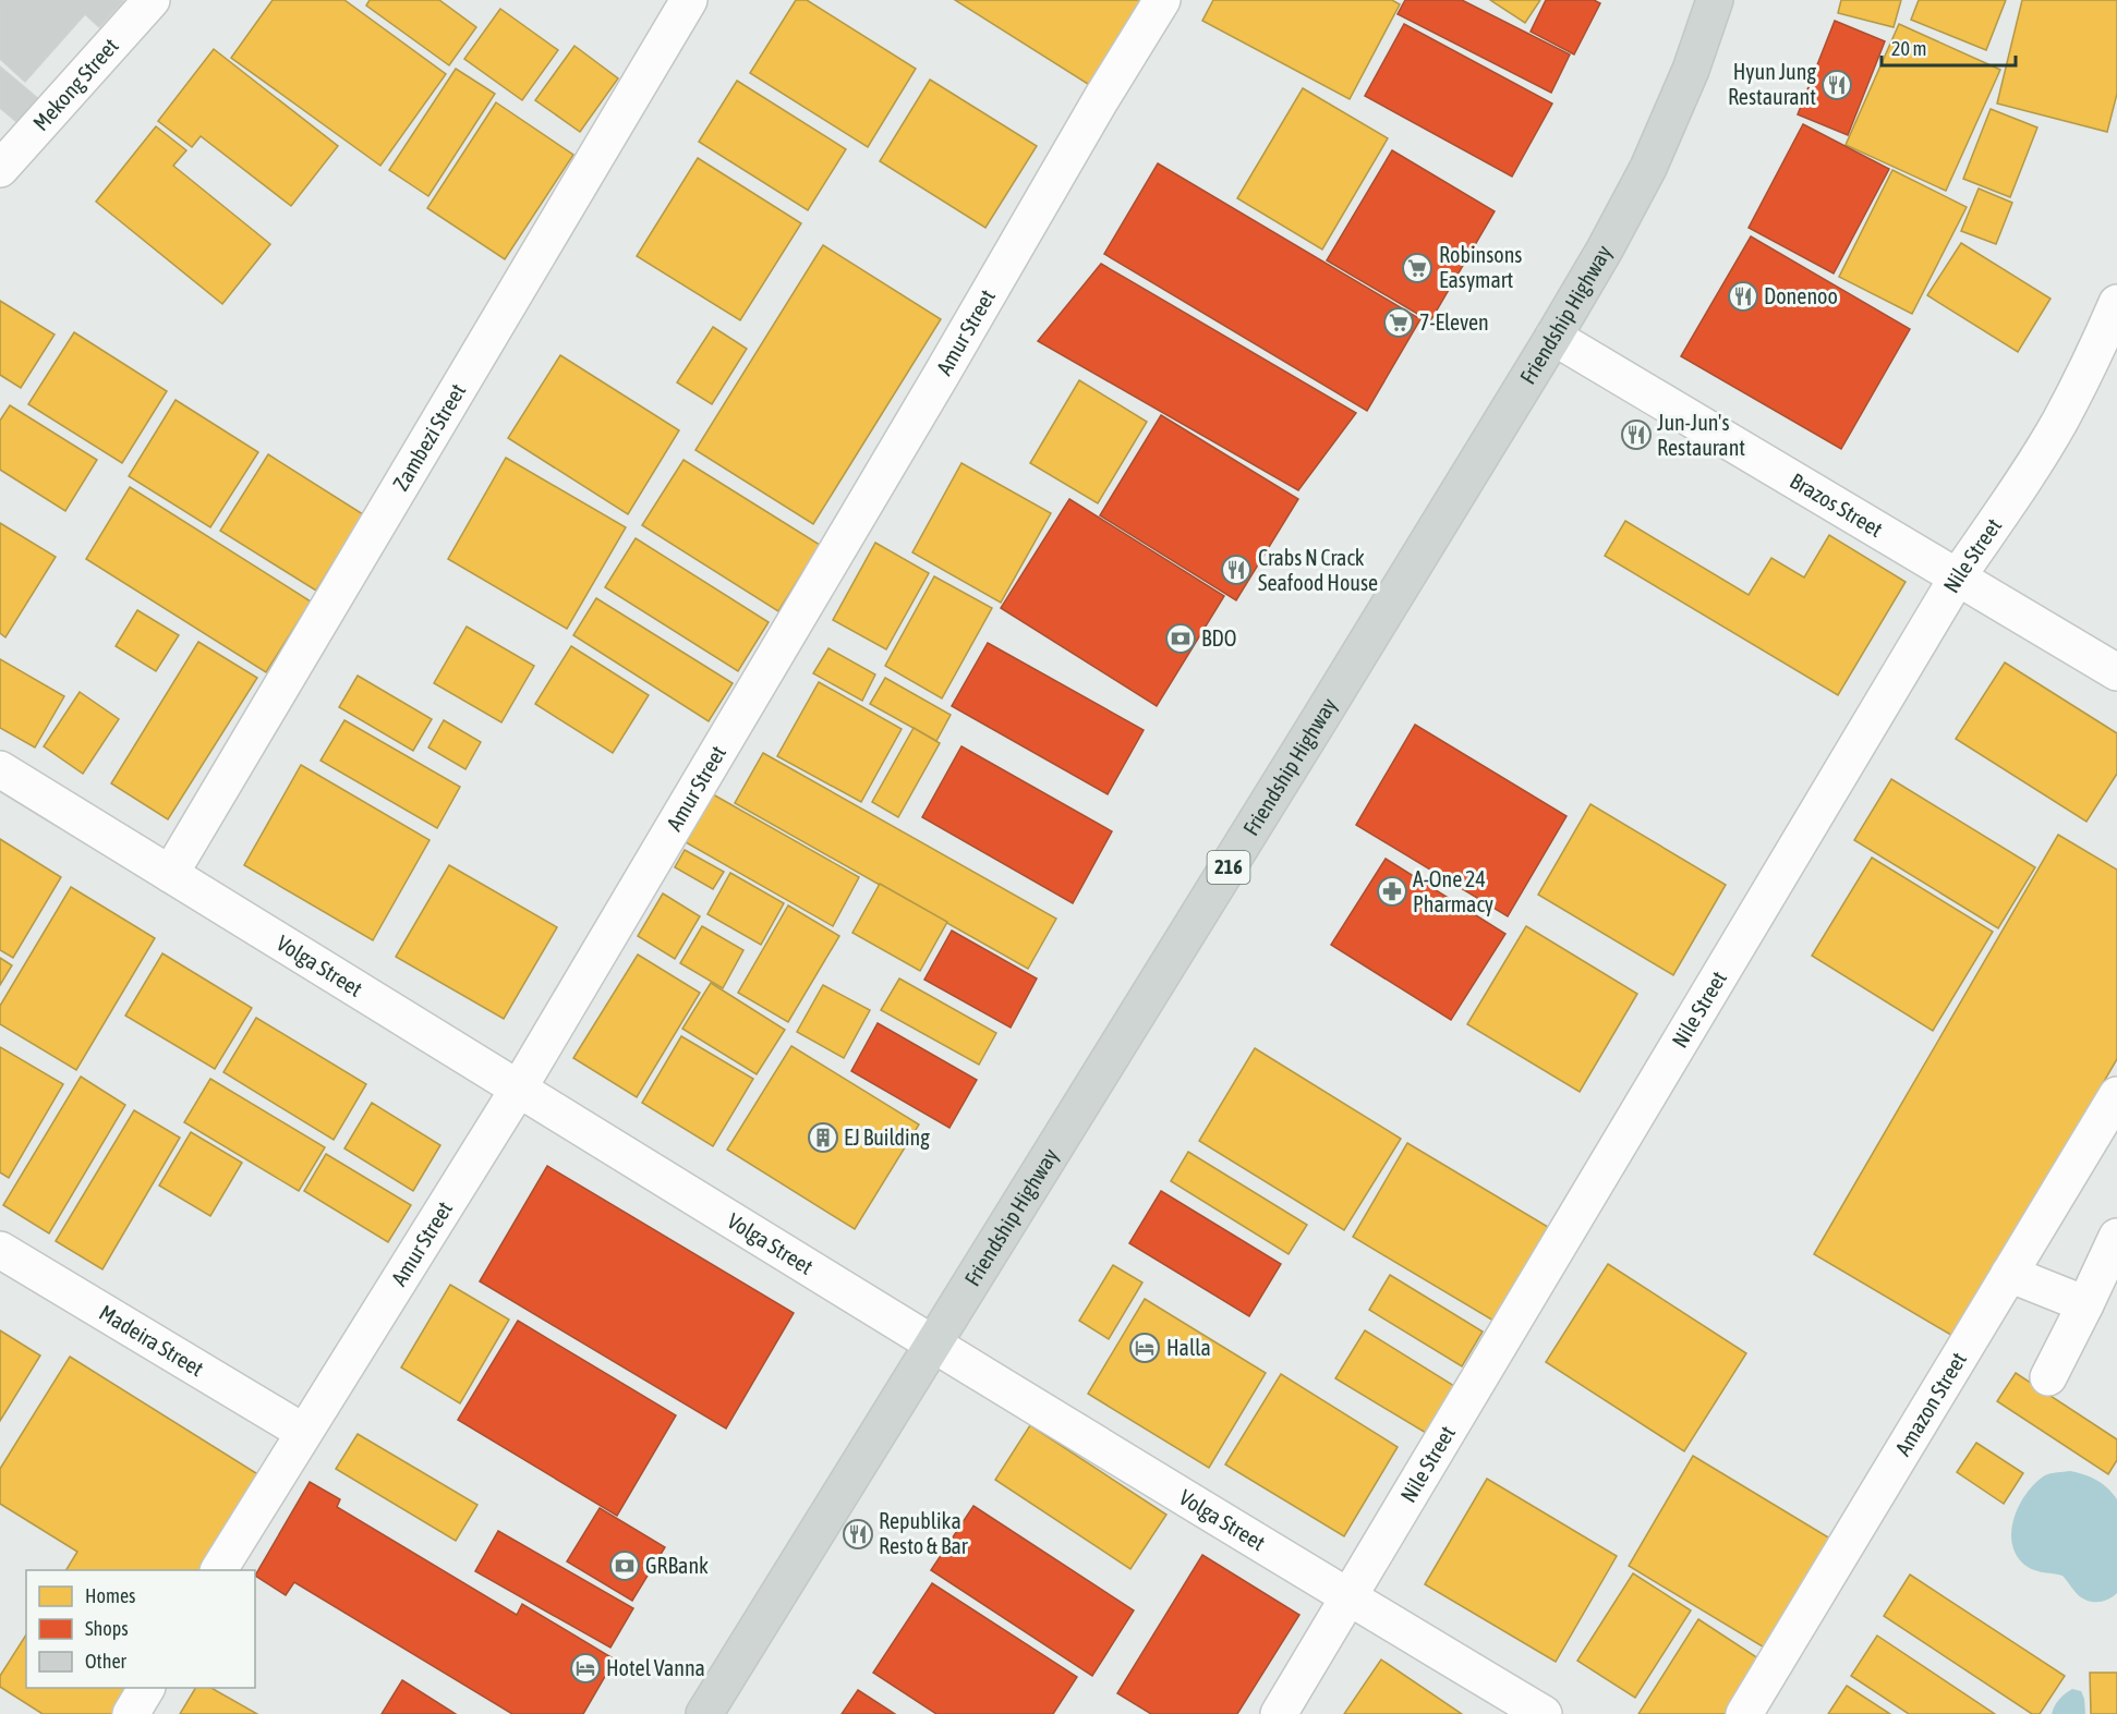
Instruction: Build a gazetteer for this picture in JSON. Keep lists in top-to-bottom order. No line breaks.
{"streets":{"main road":["Friendship Highway","216"],"street":["Mekong Street","Amur Street","Zambezi Street","Brazos Street","Nile Street","Volga Street","Madeira Street","Amazon Street"]},"crossings":[["Friendship Highway","Brazos Street"],["Friendship Highway","Volga Street"],["Amur Street","Volga Street"],["Amur Street","Madeira Street"],["Zambezi Street","Volga Street"],["Brazos Street","Nile Street"],["Nile Street","Volga Street"]],"places":{"restaurant":["Hyun Jung Restaurant","Donenoo","Jun-Jun's Restaurant","Crabs N Crack Seafood House","Republika Resto & Bar"],"supermarket":["Robinsons Easymart","7-Eleven"],"bank":["BDO","GRBank"],"pharmacy":["A-One 24 Pharmacy"],"building":["EJ Building"],"hotel":["Halla","Hotel Vanna"]},"legend":["Homes","Shops","Other"],"scale_bar":"20 m"}
